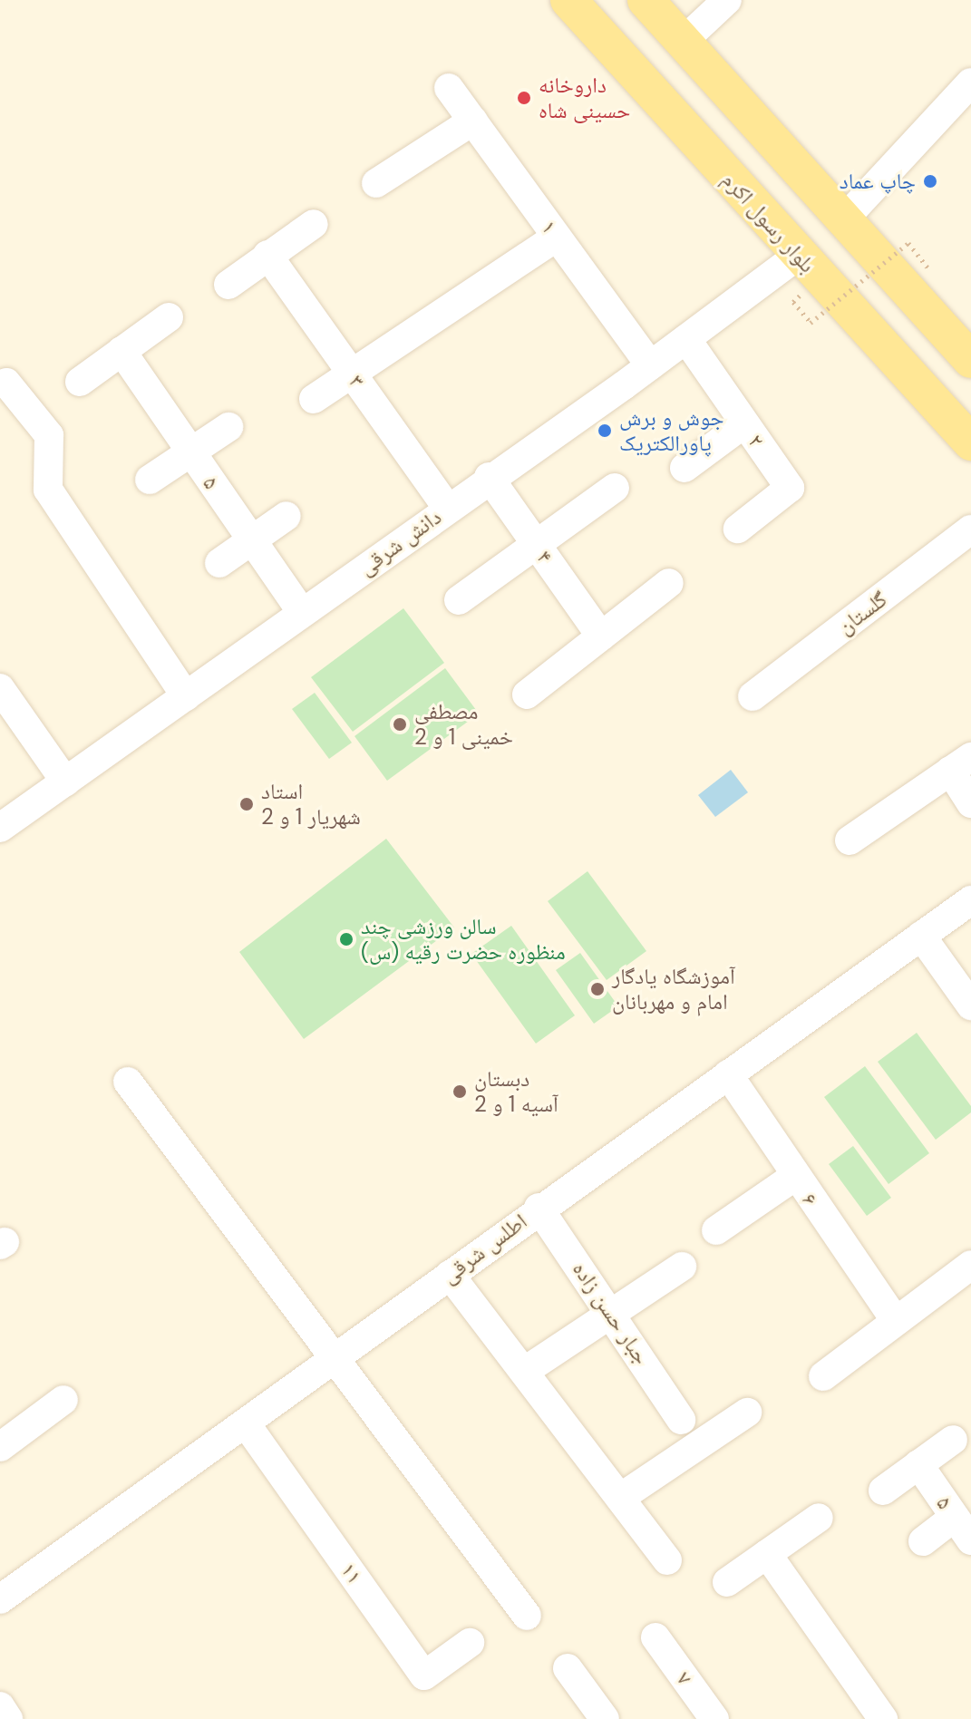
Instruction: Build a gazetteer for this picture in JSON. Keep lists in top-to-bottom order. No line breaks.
{"streets":{"main road":["بلوار رسول اکرم"],"street":["۱","۳","۲","۵","دانش شرقی","۴","گلستان","۶","اطلس شرقی","جبار حسن زاده","۱۱","۷"]},"crossings":[["بلوار رسول اکرم","دانش شرقی"],["۱","دانش شرقی"],["۳","دانش شرقی"],["۲","دانش شرقی"],["۵","دانش شرقی"],["دانش شرقی","۴"],["۶","اطلس شرقی"],["اطلس شرقی","جبار حسن زاده"],["اطلس شرقی","۱۱"]],"places":["داروخانه حسینی شاه","چاپ عماد","جوش و برش پاورالکتریک","مصطفی خمینی 1 و 2","استاد شهریار 1 و 2","سالن ورزشی چند منظوره حضرت رقیه (س)","آموزشگاه یادگار امام و مهربانان","دبستان آسیه 1 و 2"]}
